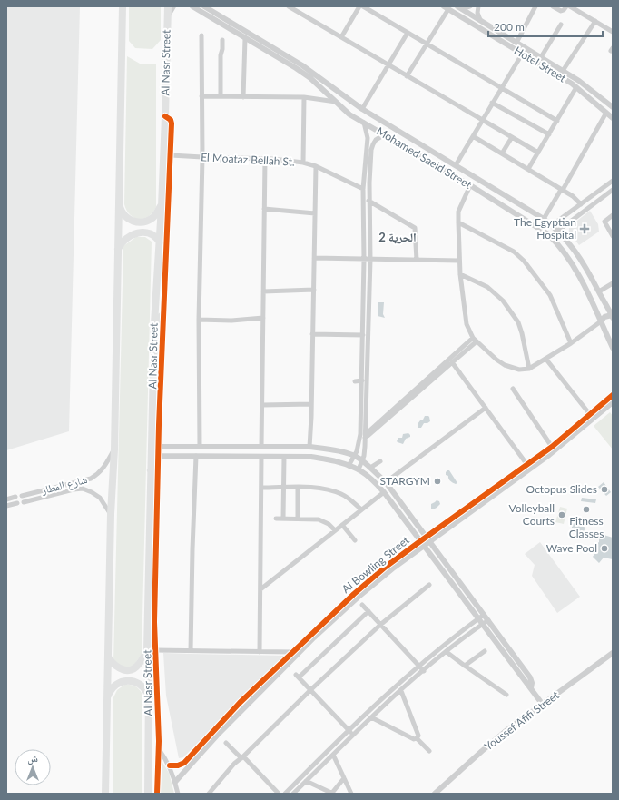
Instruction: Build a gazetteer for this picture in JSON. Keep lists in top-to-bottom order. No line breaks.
{"streets":{"main road":["Al Nasr Street"],"street":["Hotel Street","Mohamed Saeid Street","El Moataz Bellah St.","شارع المطار","Al Bowling Street","Youssef Afifi Street"]},"districts":["الحرية 2"],"places":{"health":["The Egyptian Hospital"],"other":["STARGYM","Octopus Slides","Fitness Classes","Volleyball Courts","Wave Pool"]},"scale_bar":"200 m","north":"top"}
